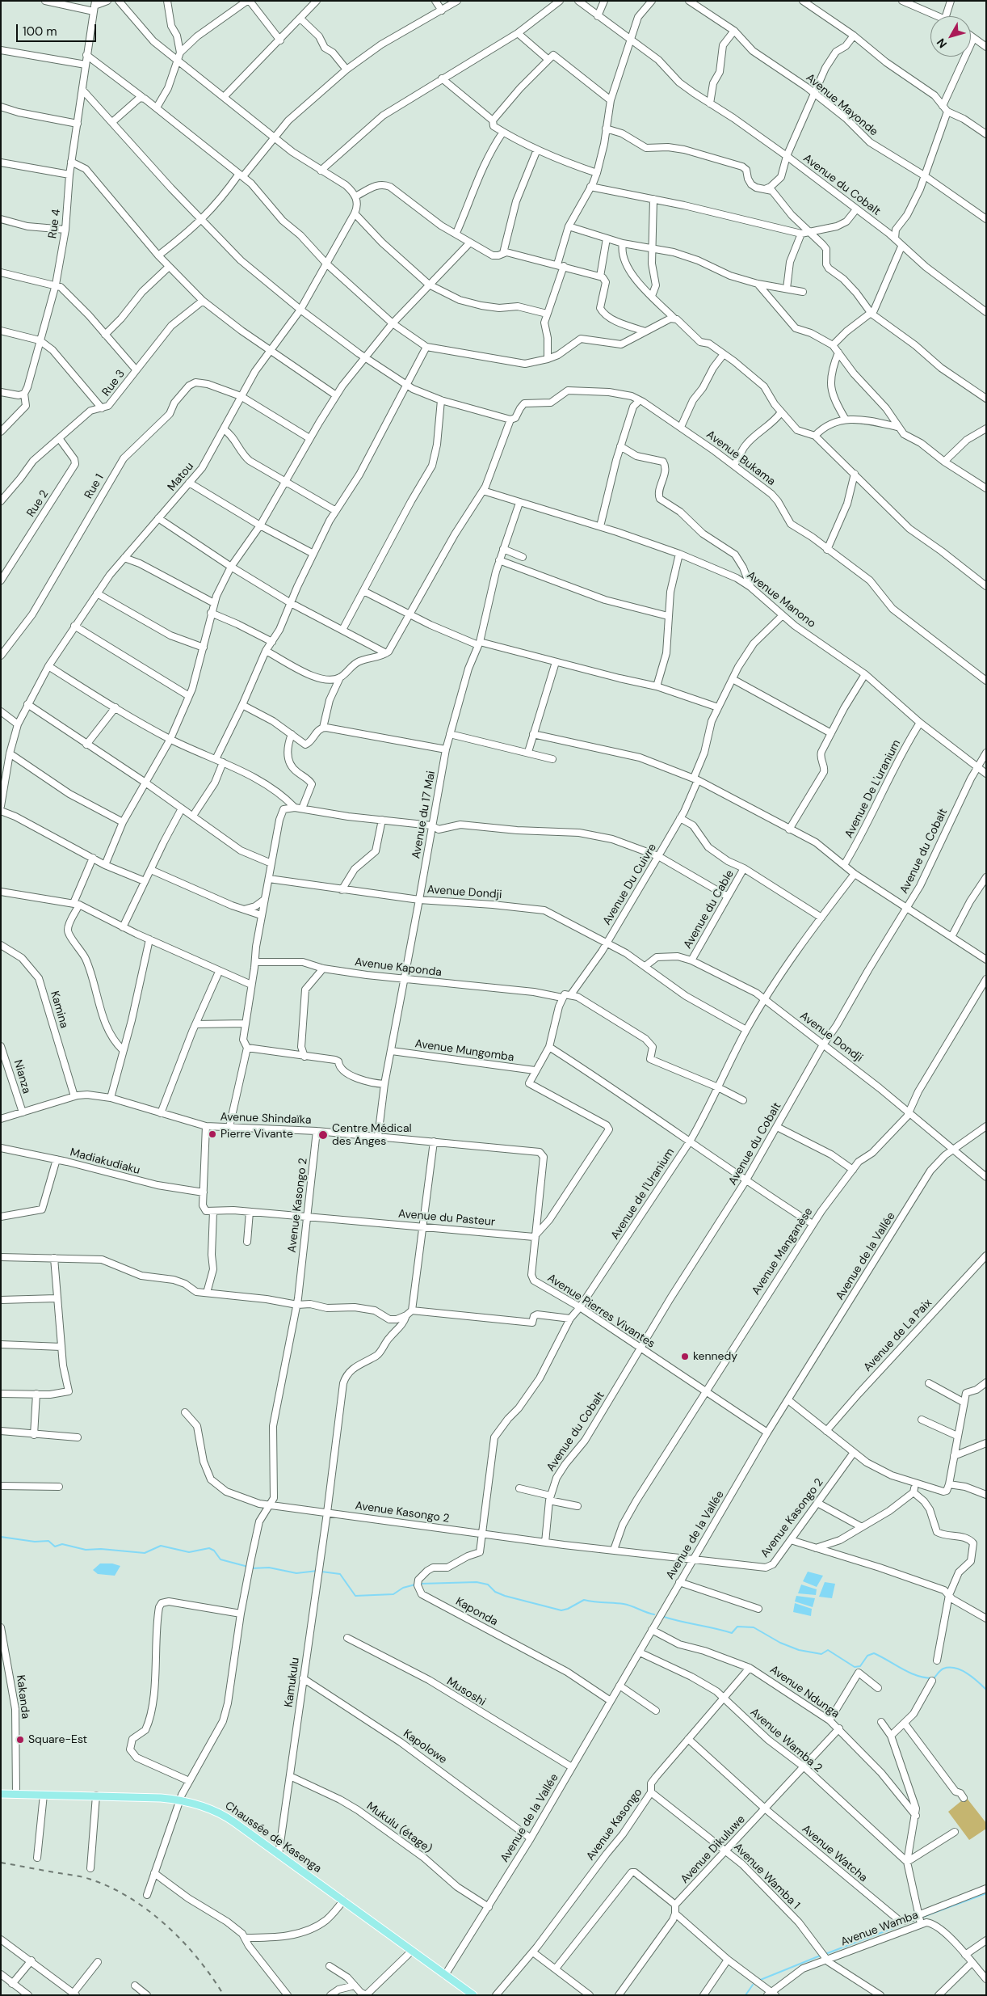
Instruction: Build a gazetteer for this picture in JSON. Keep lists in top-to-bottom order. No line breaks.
{"streets":{"main road":["Chaussée de Kasenga"],"street":["Avenue Mayonde","Avenue du Cobalt","Rue 4","Rue 3","Avenue Bukama","Matou","Rue 1","Rue 2","Avenue Manono","Avenue De L'uranium","Avenue du 17 Mai","Avenue Du Cuivre","Avenue Dondji","Avenue du Cable","Avenue Kaponda","Kamina","Avenue Mungomba","Nianza","Avenue Shindaïka","Madiakudiaku","Avenue de l'Uranium","Avenue Kasongo 2","Avenue du Pasteur","Avenue Manganèse","Avenue de la Vallée","Avenue Pierres Vivantes","Avenue de La Paix","Kaponda","Kamukulu","Musoshi","Avenue Ndunga","Kakanda","Avenue Wamba 2","Kapolowe","Avenue Kasongo","Mukulu (étage)","Avenue Dikuluwe","Avenue Watcha","Avenue Wamba 1","Avenue Wamba"]},"crossings":[["Avenue du Cobalt","Avenue Manono"],["Avenue du Cobalt","Avenue Dondji"],["Avenue du Cobalt","Avenue Kasongo 2"],["Avenue du Cobalt","Avenue Pierres Vivantes"],["Rue 3","Rue 2"],["Avenue Bukama","Avenue Manono"],["Matou","Rue 1"],["Avenue Manono","Avenue De L'uranium"],["Avenue Manono","Avenue du 17 Mai"],["Avenue Manono","Avenue Du Cuivre"],["Avenue du 17 Mai","Avenue Dondji"],["Avenue du 17 Mai","Avenue Kaponda"],["Avenue du 17 Mai","Avenue Mungomba"],["Avenue du 17 Mai","Avenue Shindaïka"],["Avenue Du Cuivre","Avenue Dondji"],["Avenue Dondji","Avenue du Cable"],["Avenue Dondji","Avenue de l'Uranium"],["Avenue Dondji","Avenue Manganèse"],["Avenue Dondji","Avenue de la Vallée"],["Kamina","Avenue Shindaïka"],["Nianza","Avenue Shindaïka"],["Avenue Shindaïka","Avenue Kasongo 2"],["Avenue Shindaïka","Avenue Pierres Vivantes"],["Avenue de l'Uranium","Avenue Kasongo 2"],["Avenue de l'Uranium","Avenue Pierres Vivantes"],["Avenue de l'Uranium","Kaponda"],["Avenue Kasongo 2","Avenue du Pasteur"],["Avenue Kasongo 2","Avenue Manganèse"],["Avenue Kasongo 2","Avenue de la Vallée"],["Avenue Kasongo 2","Kaponda"],["Avenue Kasongo 2","Kamukulu"],["Avenue du Pasteur","Avenue Pierres Vivantes"],["Avenue Manganèse","Avenue Pierres Vivantes"],["Avenue de la Vallée","Avenue Pierres Vivantes"],["Avenue de la Vallée","Kaponda"],["Avenue de la Vallée","Musoshi"],["Avenue de la Vallée","Avenue Ndunga"],["Avenue de la Vallée","Avenue Wamba 2"],["Avenue de la Vallée","Kapolowe"],["Avenue de la Vallée","Mukulu (étage)"],["Avenue de la Vallée","Chaussée de Kasenga"],["Kamukulu","Kapolowe"],["Kamukulu","Mukulu (étage)"],["Kamukulu","Chaussée de Kasenga"],["Avenue Ndunga","Avenue Kasongo"],["Avenue Ndunga","Avenue Dikuluwe"],["Kakanda","Chaussée de Kasenga"],["Avenue Wamba 2","Avenue Kasongo"],["Avenue Wamba 2","Avenue Dikuluwe"],["Avenue Kasongo","Avenue Watcha"],["Avenue Kasongo","Avenue Wamba 1"],["Avenue Dikuluwe","Avenue Watcha"],["Avenue Dikuluwe","Avenue Wamba 1"],["Avenue Wamba 1","Avenue Wamba"]],"places":["Pierre Vivante","Centre Médical des Anges","kennedy","Square-Est"],"scale_bar":"100 m","north":"bottom left"}
